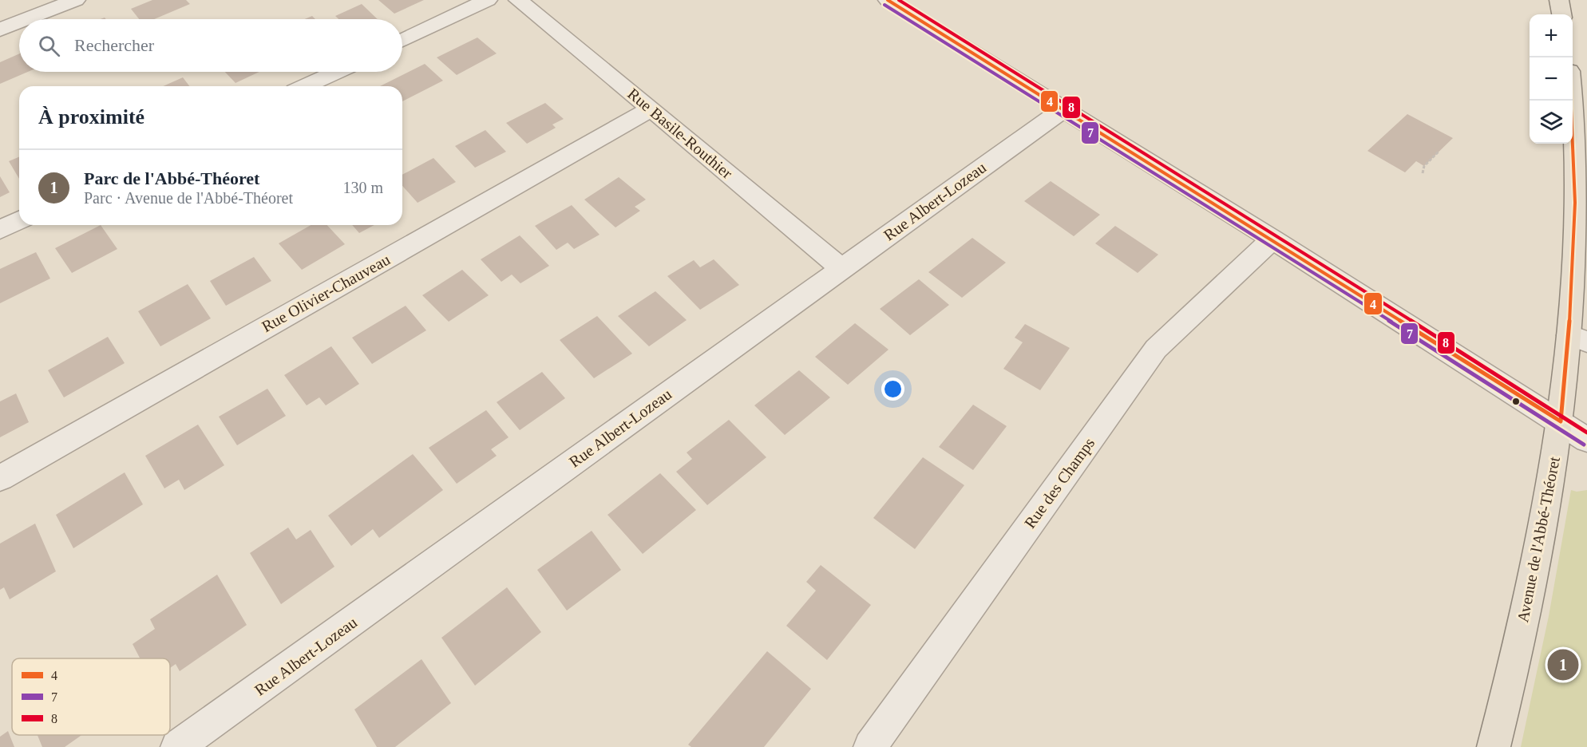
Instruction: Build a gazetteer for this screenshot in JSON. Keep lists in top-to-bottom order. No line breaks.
{"streets":{"main road":["Avenue de l'Abbé-Théoret"],"street":["Rue Basile-Routhier","Rue Albert-Lozeau","Rue Olivier-Chauveau","Rue des Champs"]},"crossings":[["Rue Basile-Routhier","Rue Albert-Lozeau"],["Rue Basile-Routhier","Rue Olivier-Chauveau"]],"lines":["transit line 4","transit line 8","transit line 7"],"legend":["4","7","8"],"page":{"map_buttons":["+","−"],"search":"Rechercher","heading":"À proximité","list":[{"mark":"1","name":"Parc de l'Abbé-Théoret","note":"Parc · Avenue de l'Abbé-Théoret","value":"130 m"}],"pins":"1"}}
